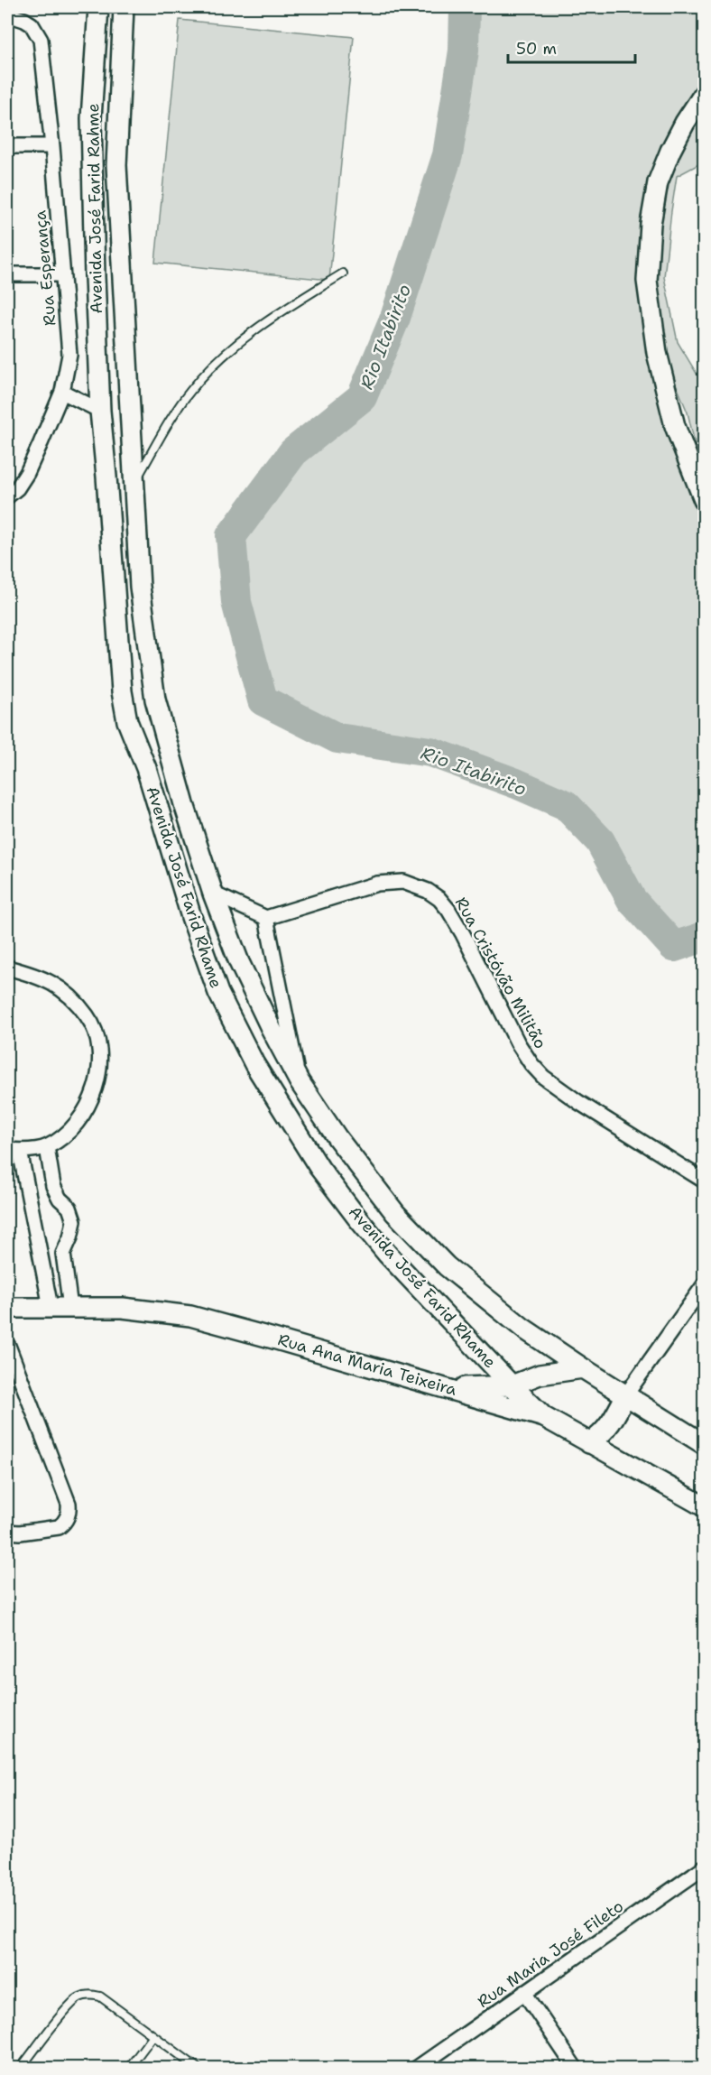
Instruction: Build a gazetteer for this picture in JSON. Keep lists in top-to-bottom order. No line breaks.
{"streets":{"street":["Avenida José Farid Rahme","Rua Esperança","Avenida José Farid Rhame","Rua Cristóvão Militão","Rua Ana Maria Teixeira","Rua Maria José Fileto"]},"crossings":[["Avenida José Farid Rahme","Avenida José Farid Rhame"],["Avenida José Farid Rhame","Rua Ana Maria Teixeira"]],"water":["Rio Itabirito"],"scale_bar":"50 m"}
